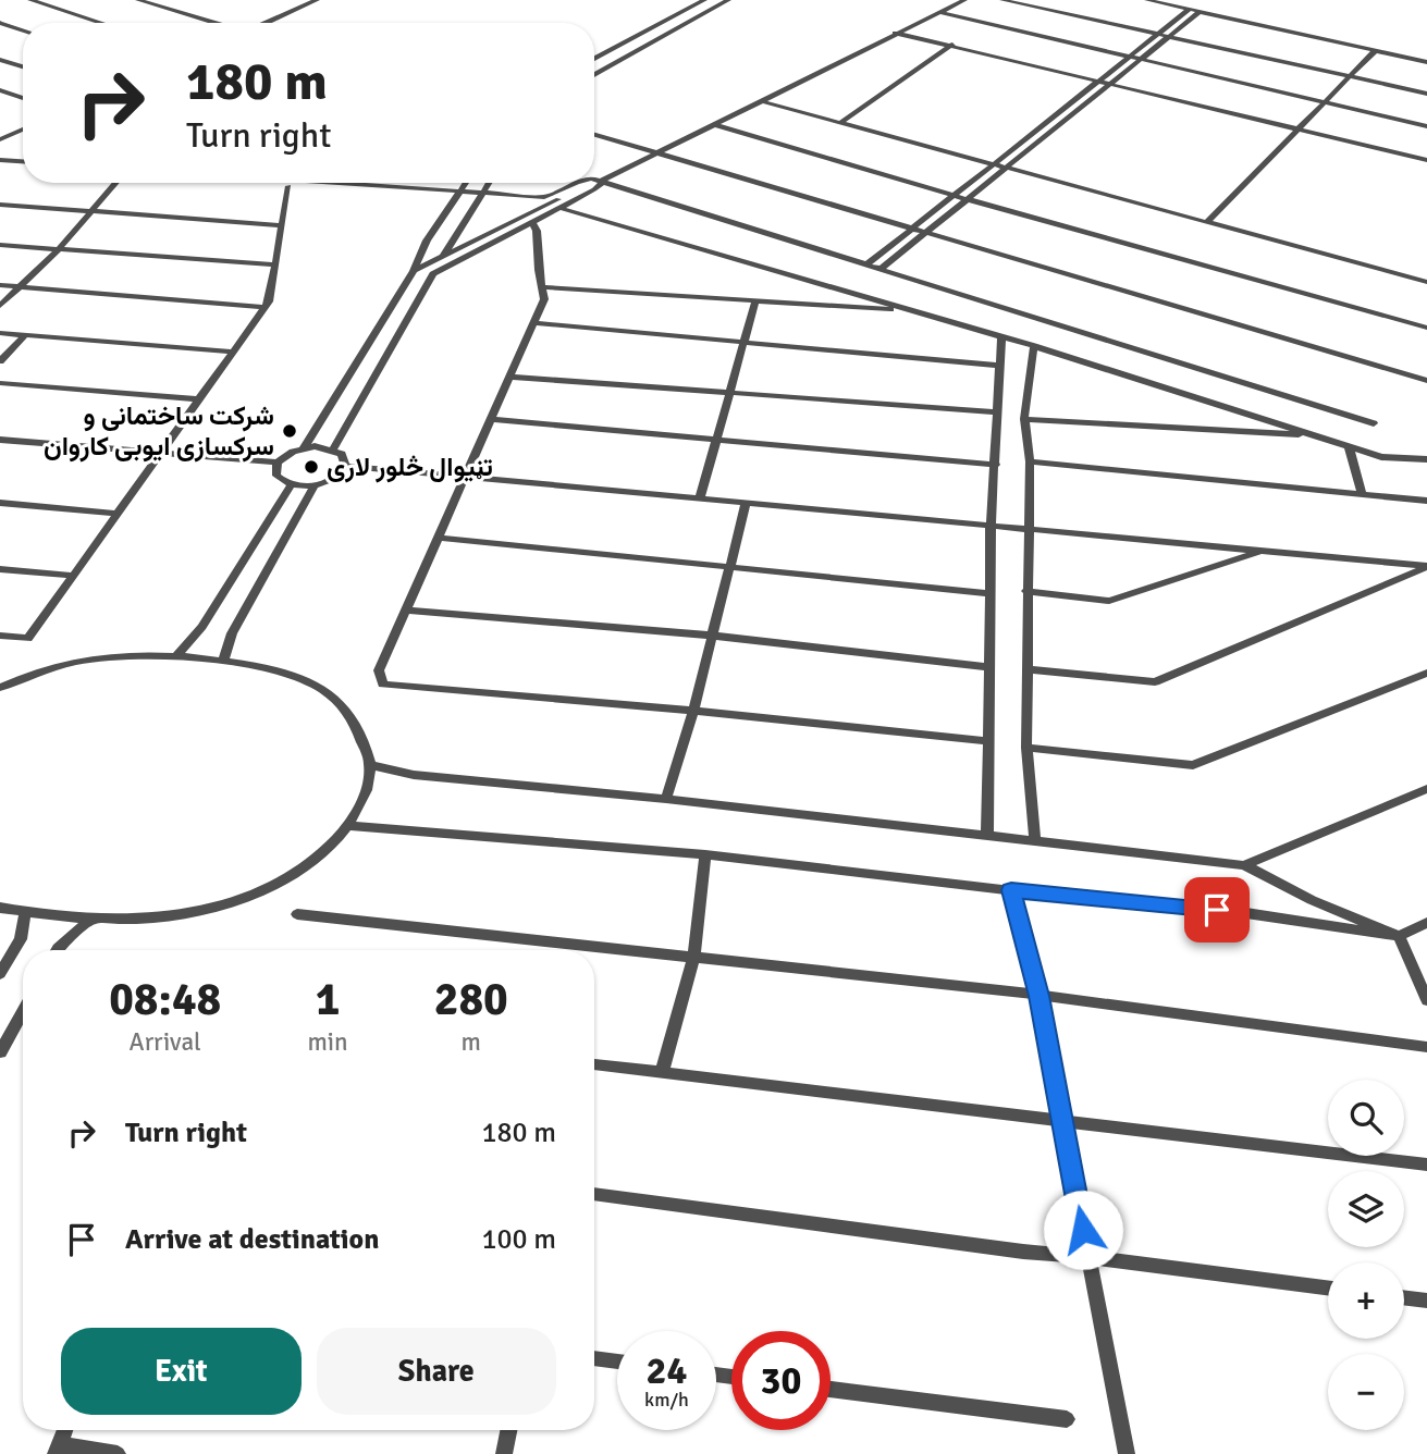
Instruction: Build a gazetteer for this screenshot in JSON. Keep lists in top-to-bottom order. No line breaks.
{"places":["شرکت ساختمانی و سرکسازی ایوبی کاروان","تڼیوال څلور لاری"],"page":{"turn":["180 m","Turn right"],"eta":["08:48","Arrival","1","min","280","m"],"map_buttons":["+","−"],"list":[{"name":"Turn right","value":"180 m"},{"name":"Arrive at destination","value":"100 m"}],"buttons":["Exit","Share"],"speed":"24 km/h","limit":"30"}}
